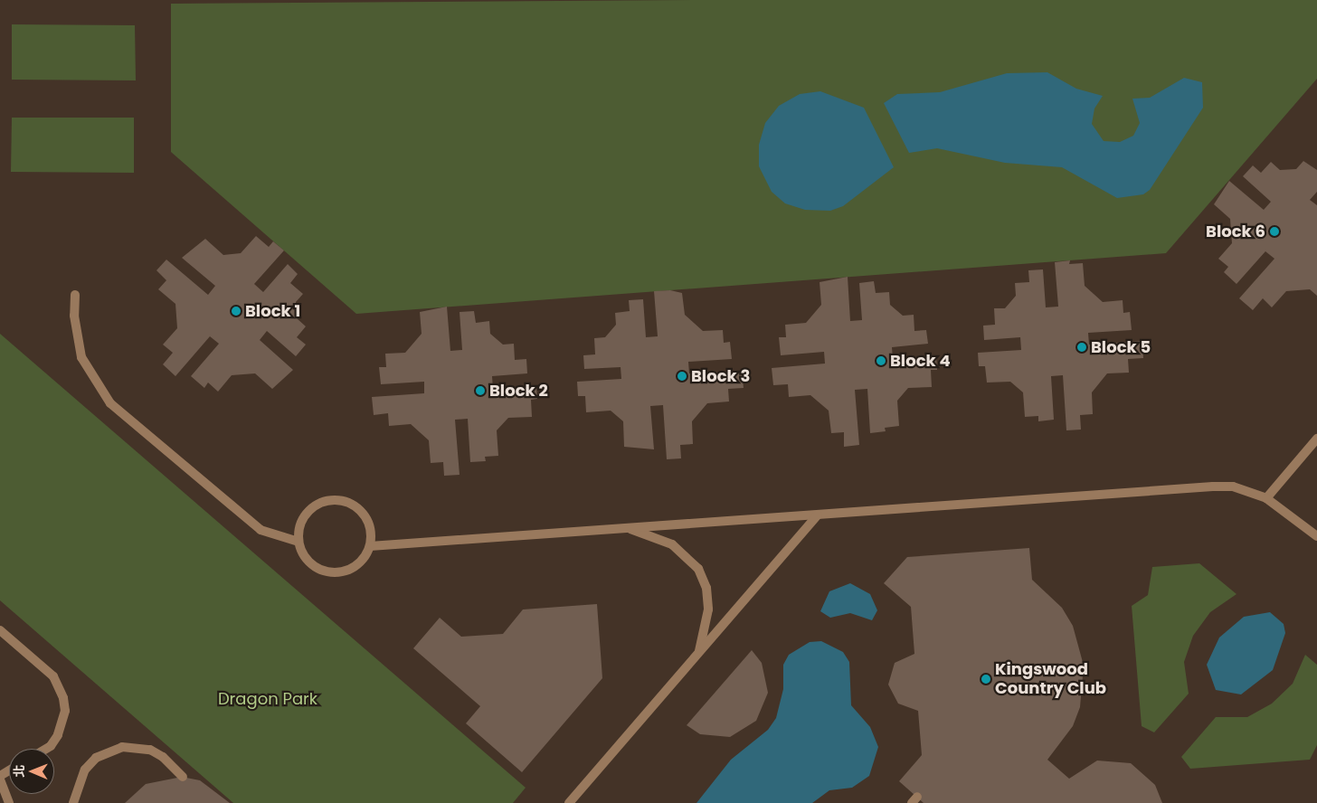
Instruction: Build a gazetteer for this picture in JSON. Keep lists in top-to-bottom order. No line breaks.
{"parks":["Dragon Park"],"places":["Block 6","Block 1","Block 5","Block 4","Block 3","Block 2","Kingswood Country Club"],"north":"left"}
